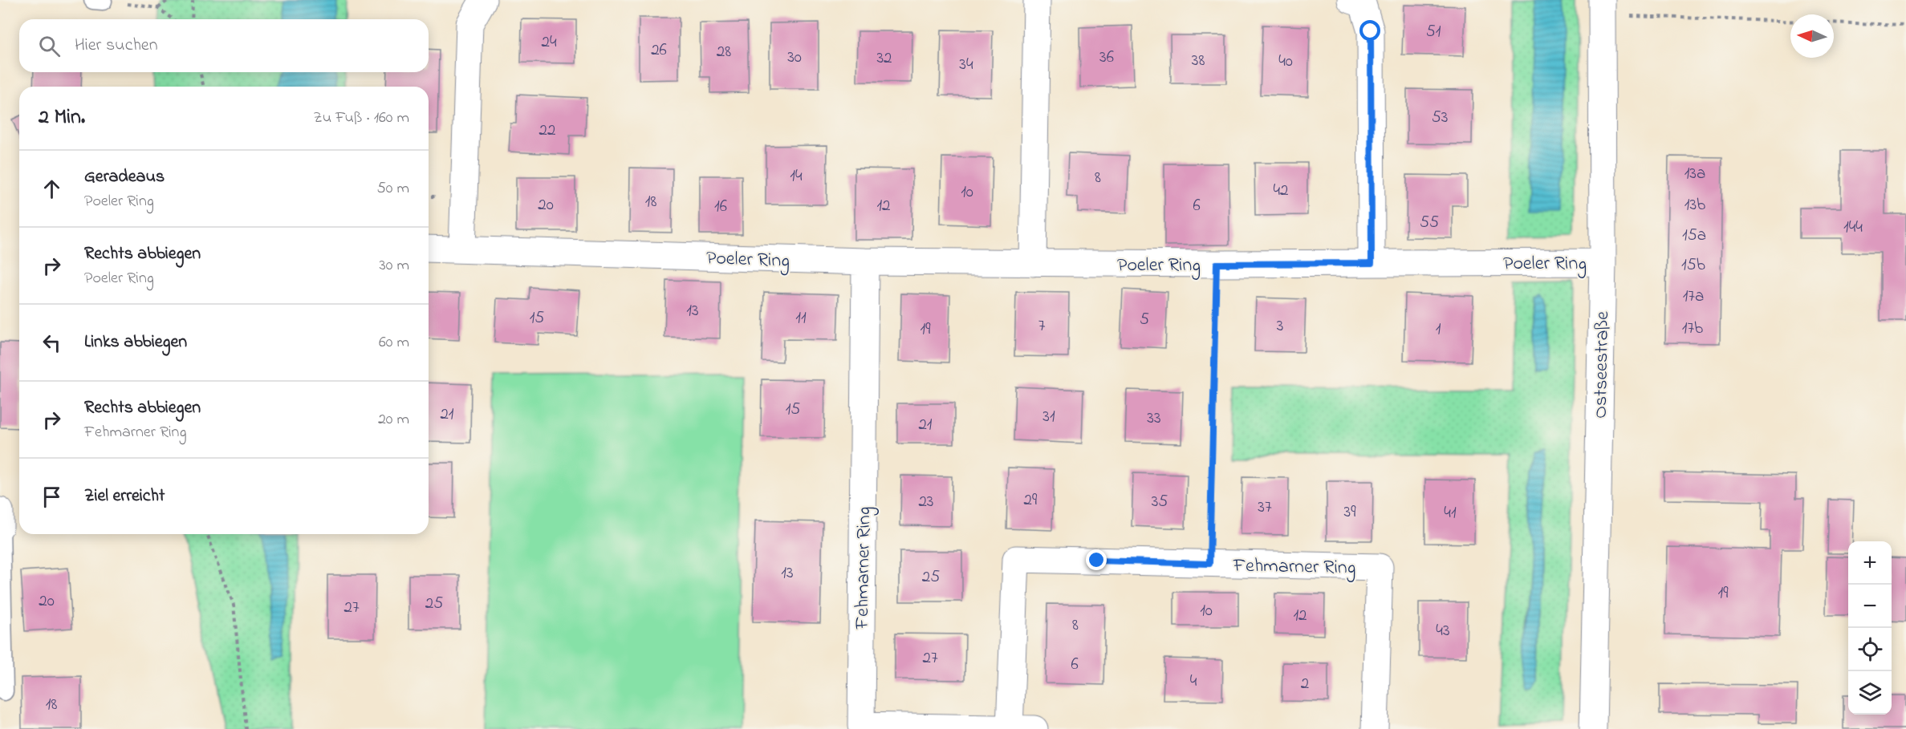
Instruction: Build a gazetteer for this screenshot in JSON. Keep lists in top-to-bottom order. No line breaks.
{"streets":{"street":["Poeler Ring","Ostseestraße","Fehmarner Ring"]},"crossings":[["Poeler Ring","Ostseestraße"],["Poeler Ring","Fehmarner Ring"]],"house_numbers":["51","24","26","28","30","36","32","38","40","34","53","22","13a","14","8","42","10","18","20","13b","12","6","16","55","144","15a","15b","17a","13","15","11","5","7","3","17b","19","1","15","21","31","33","21","29","23","35","37","39","41","13","25","19","20","25","27","10","12","8","43","27","6","4","2","18"],"north":"left","page":{"search":"Hier suchen","heading":["2 Min.","Zu Fuß · 160 m"],"list":[["Geradeaus","Poeler Ring","50 m"],["Rechts abbiegen","Poeler Ring","30 m"],["Links abbiegen","60 m"],["Rechts abbiegen","Fehmarner Ring","20 m"],"Ziel erreicht"],"map_buttons":["+","−"]}}
